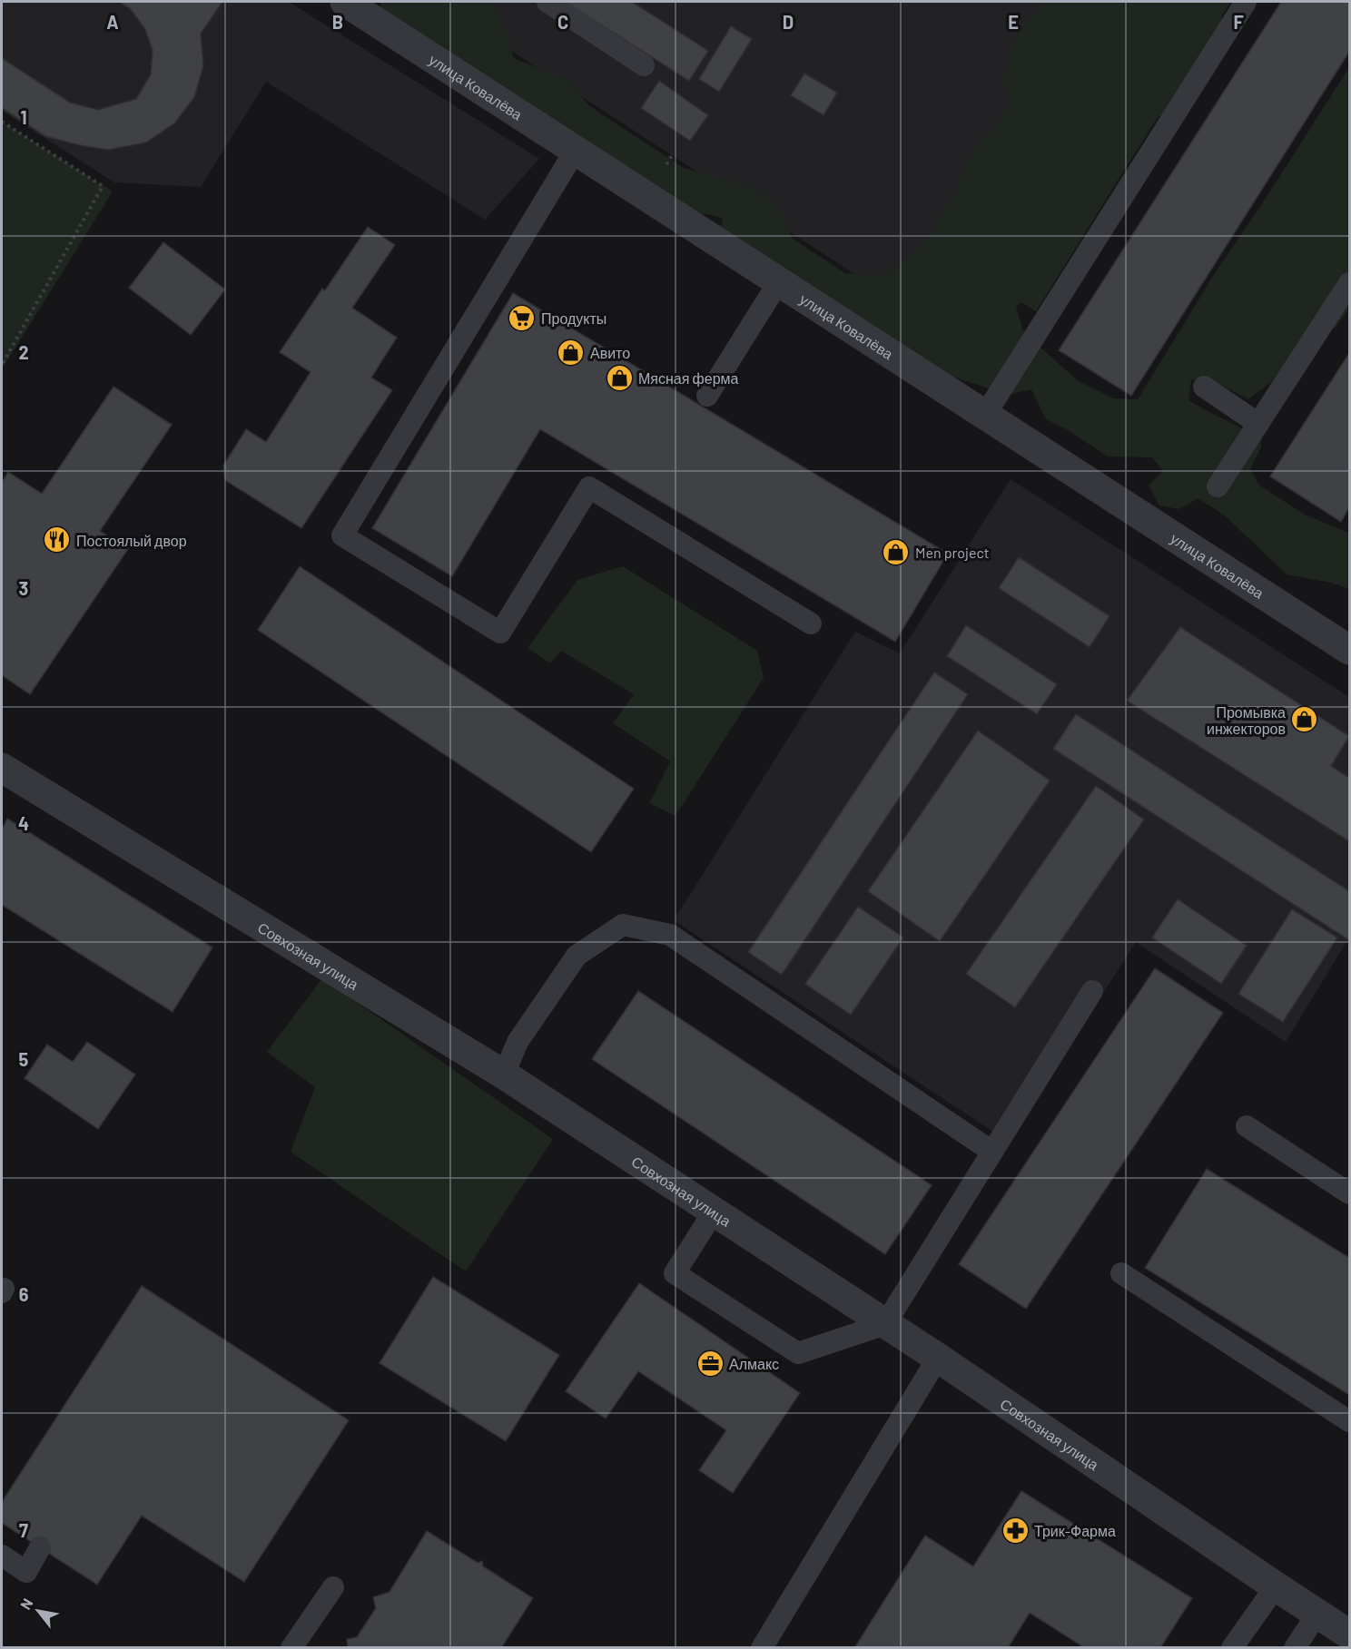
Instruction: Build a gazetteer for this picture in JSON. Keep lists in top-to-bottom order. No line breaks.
{"streets":{"street":["улица Ковалёва","Совхозная улица"]},"places":{"supermarket":["Продукты"],"shop":["Авито","Мясная ферма","Men project","Промывка инжекторов"],"restaurant":["Постоялый двор"],"office":["Алмакс"],"pharmacy":["Трик-Фарма"]},"north":"top left","grid":{"columns":["A","B","C","D","E","F"],"rows":["1","2","3","4","5","6","7"]}}
